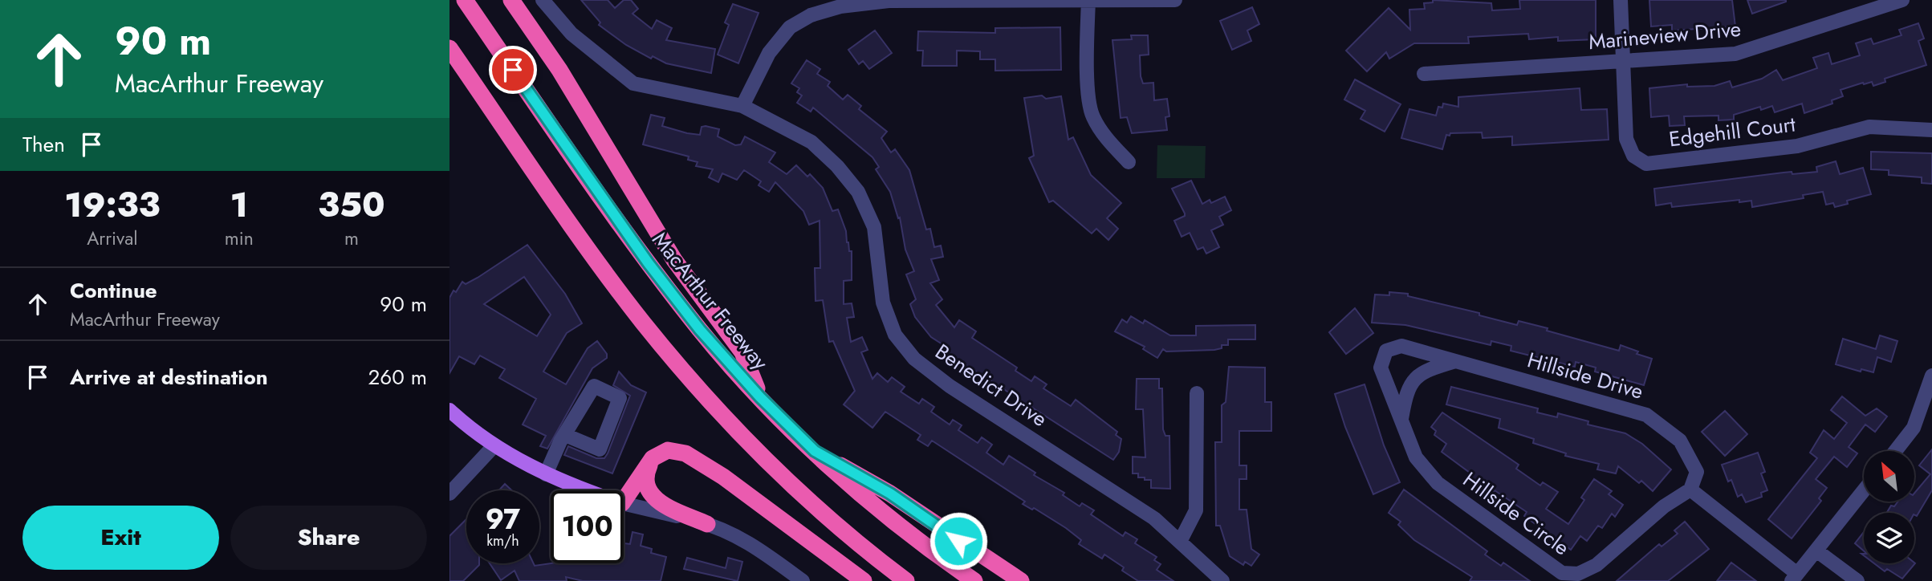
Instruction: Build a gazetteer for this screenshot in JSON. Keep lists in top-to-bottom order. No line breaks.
{"streets":{"highway":["MacArthur Freeway"],"street":["Marineview Drive","Edgehill Court","Hillside Drive","Benedict Drive","Hillside Circle"]},"crossings":[["Marineview Drive","Edgehill Court"],["Hillside Drive","Hillside Circle"]],"north":"top left","page":{"turn":["90 m","MacArthur Freeway"],"then":"Then","eta":["19:33","Arrival","1","min","350","m"],"list":[{"name":"Continue","note":"MacArthur Freeway","value":"90 m"},{"name":"Arrive at destination","value":"260 m"}],"speed":"97 km/h","limit":"100","buttons":["Exit","Share"]}}
